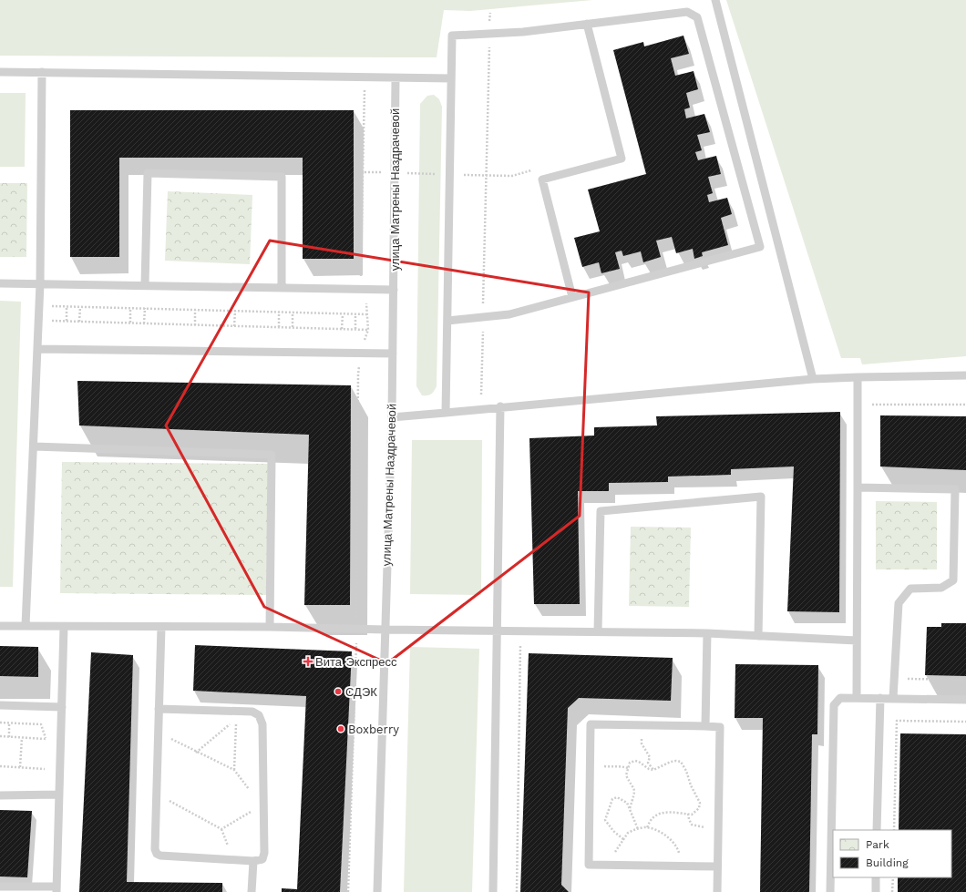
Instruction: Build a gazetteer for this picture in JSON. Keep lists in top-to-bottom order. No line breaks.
{"streets":{"lane":["улица Матрены Наздрачевой"]},"places":{"health":["Вита Экспресс"],"other":["СДЭК","Boxberry"]},"legend":["Park","Building"]}
